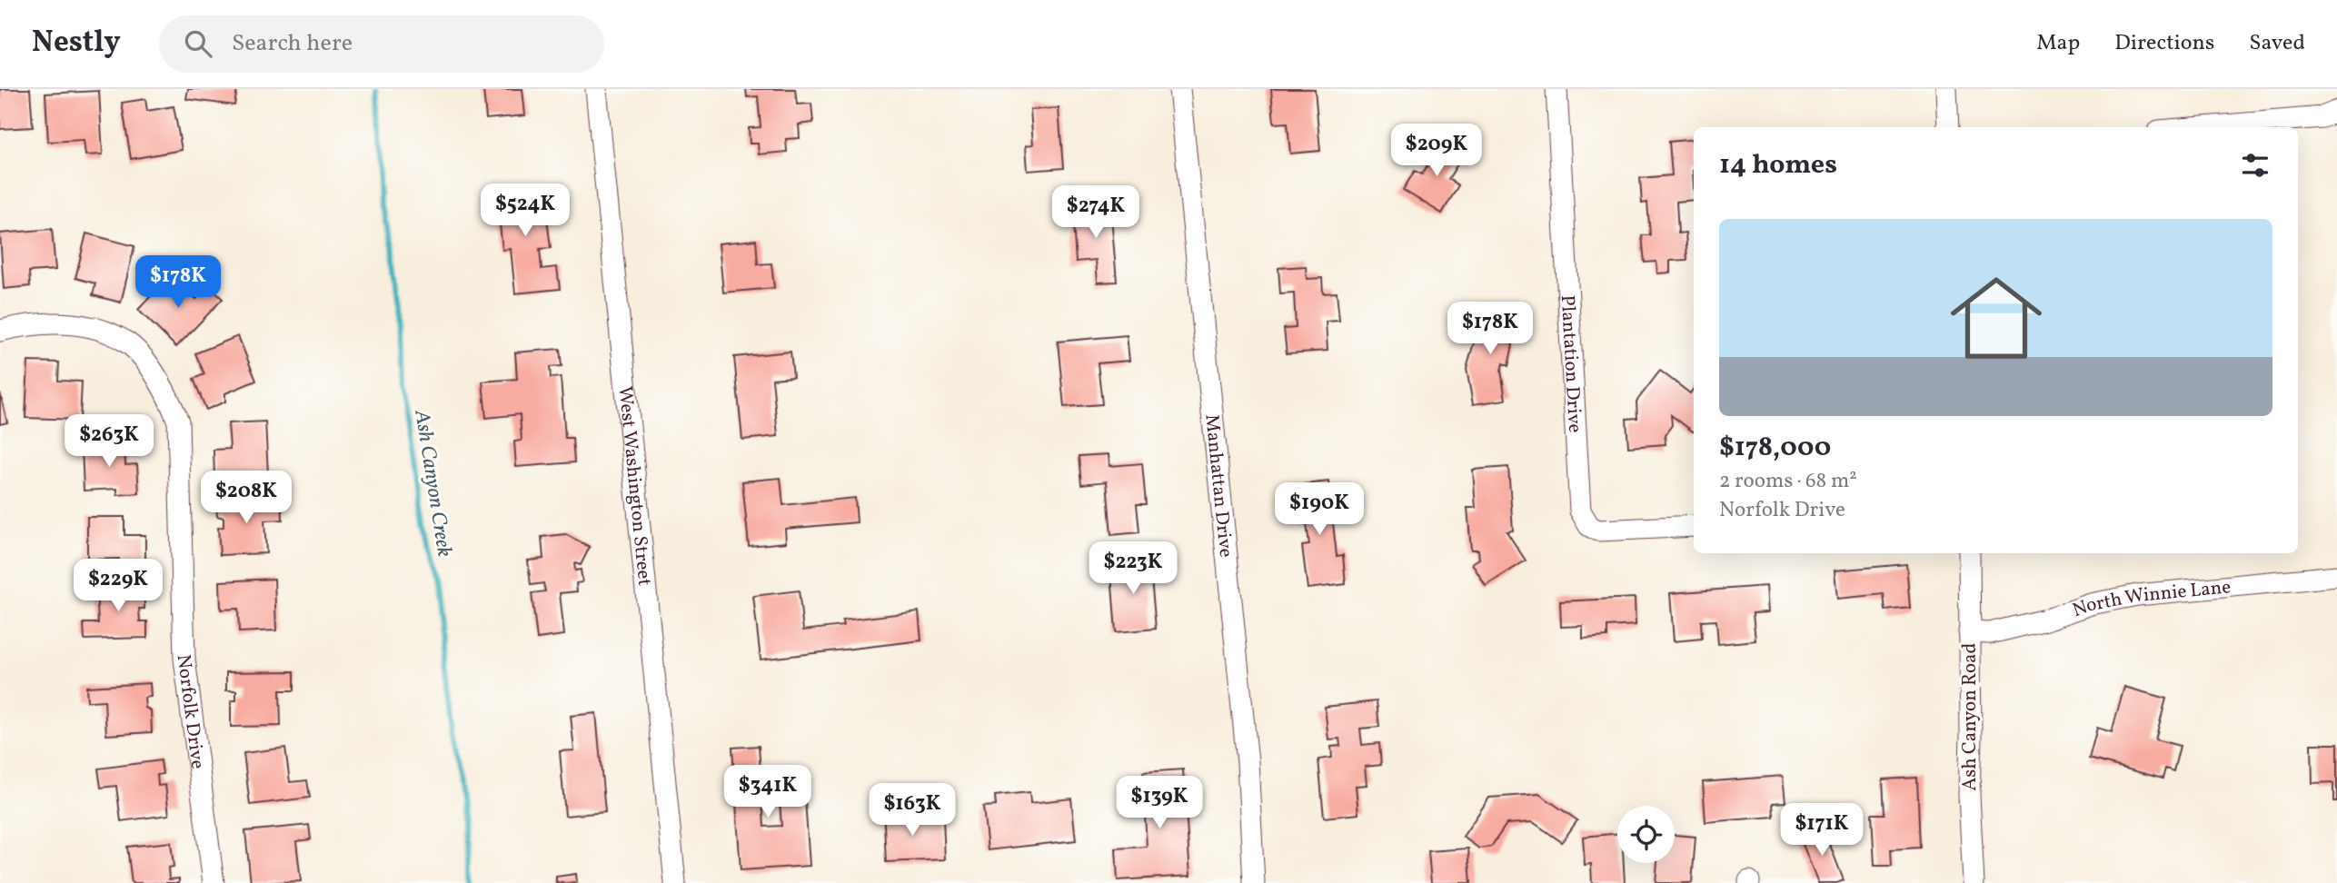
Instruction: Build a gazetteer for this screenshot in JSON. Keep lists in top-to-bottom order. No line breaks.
{"streets":{"street":["Plantation Drive","West Washington Street","Manhattan Drive","North Winnie Lane","Norfolk Drive","Ash Canyon Road"]},"crossings":[["North Winnie Lane","Ash Canyon Road"]],"water":["Ash Canyon Creek"],"page":{"header":"Nestly","search":"Search here","nav":["Map","Directions","Saved"],"price":["$209K","$524K","$274K","$178K","$178K","$263K","$208K","$190K","$223K","$229K","$341K","$139K","$163K","$171K"],"heading":"14 homes","list":[{"name":"$178,000","note":"2 rooms · 68 m² · Norfolk Drive"}]}}
